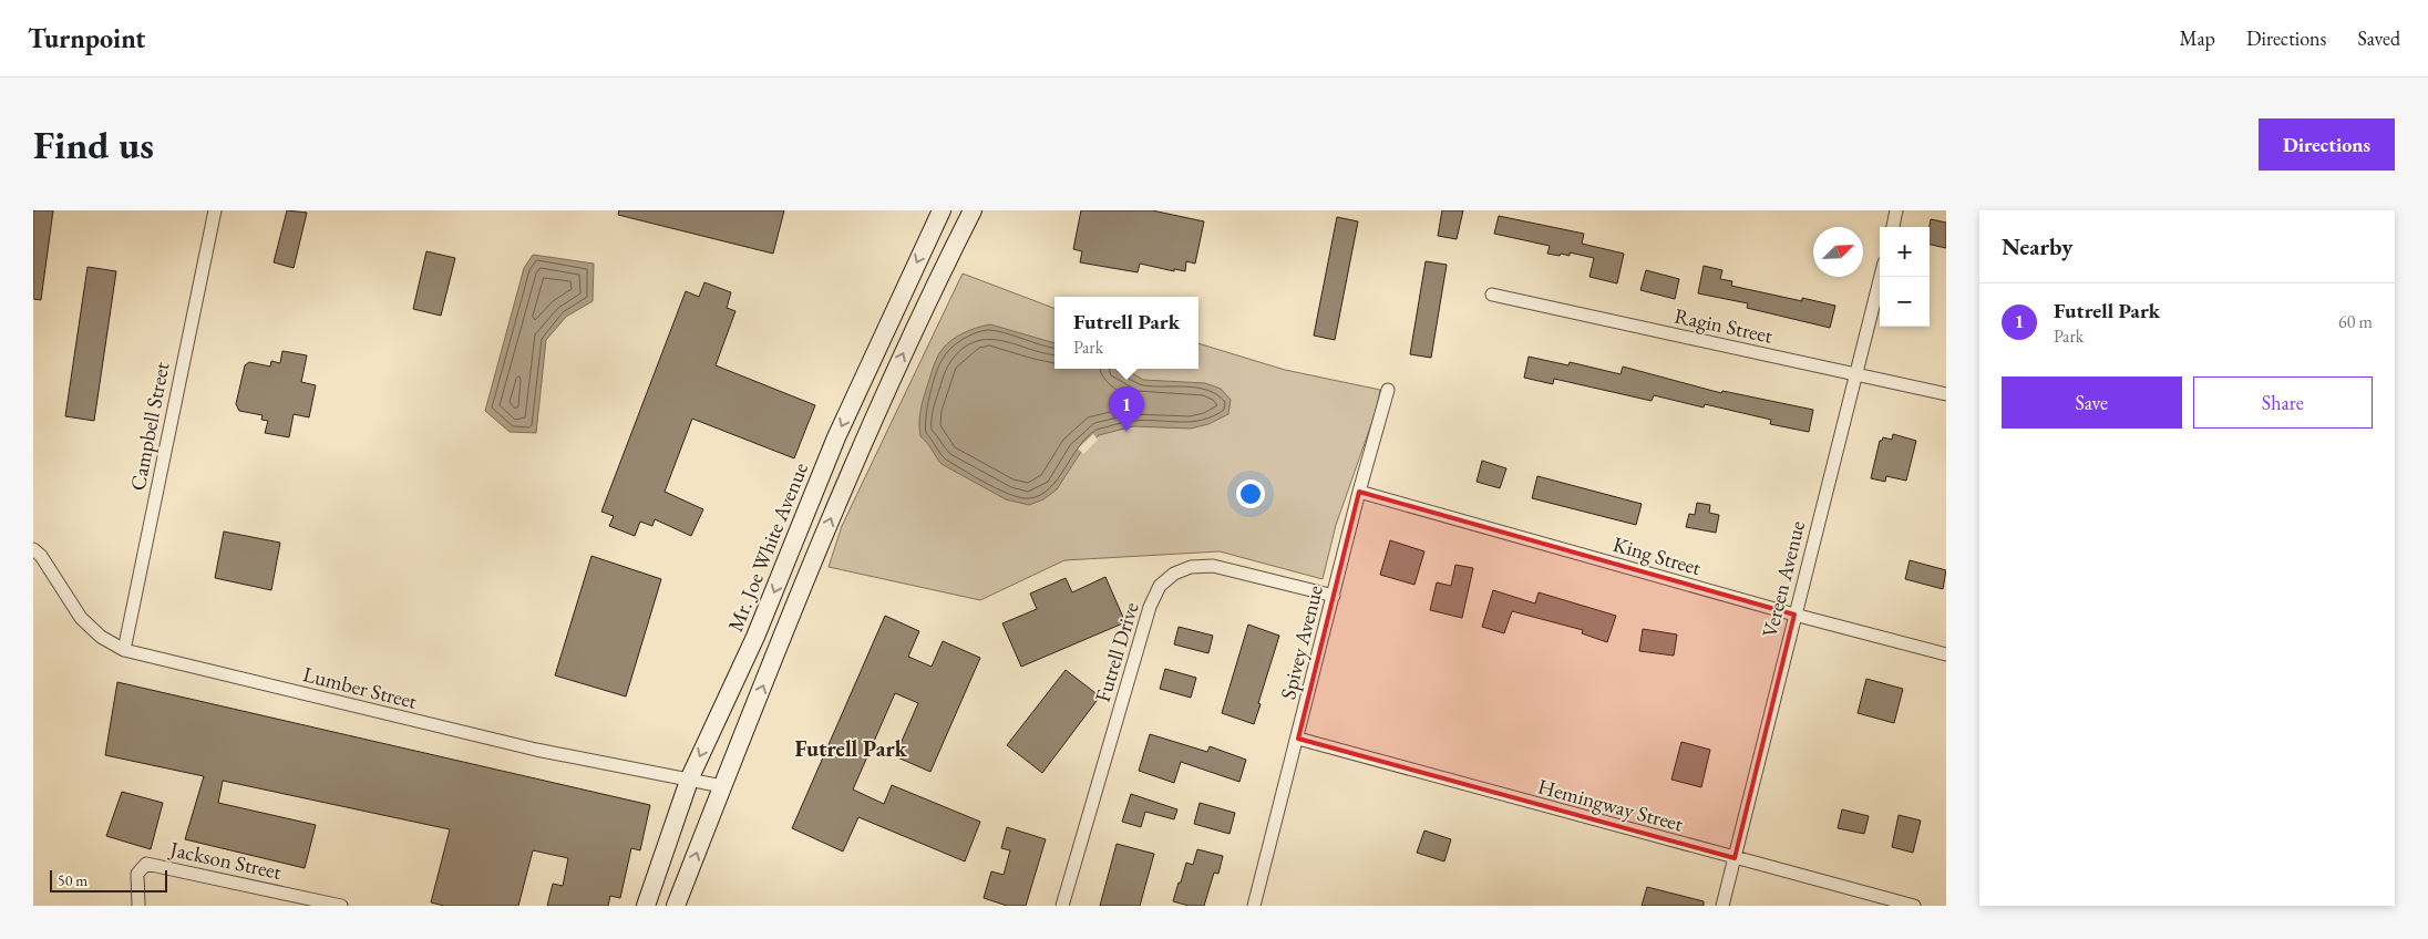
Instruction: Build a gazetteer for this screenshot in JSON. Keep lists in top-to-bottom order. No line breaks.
{"streets":{"main road":["Mr. Joe White Avenue"],"street":["Ragin Street","Campbell Street","King Street","Vereen Avenue","Spivey Avenue","Futrell Drive","Lumber Street","Hemingway Street","Jackson Street"]},"crossings":[["Ragin Street","Vereen Avenue"],["Campbell Street","Lumber Street"],["Mr. Joe White Avenue","Lumber Street"],["King Street","Vereen Avenue"],["King Street","Spivey Avenue"],["Vereen Avenue","Hemingway Street"],["Spivey Avenue","Futrell Drive"],["Spivey Avenue","Hemingway Street"]],"districts":["Futrell Park"],"scale_bar":"50 m","north":"top right","page":{"header":"Turnpoint","nav":["Map","Directions","Saved"],"buttons":["Directions",["Save","Share"]],"title":"Find us","heading":"Nearby","map_buttons":["+","−"],"list":[{"mark":"1","name":"Futrell Park","note":"Park","value":"60 m"}],"popup":["Futrell Park","Park"],"pins":"1","scale":"50 m"}}
